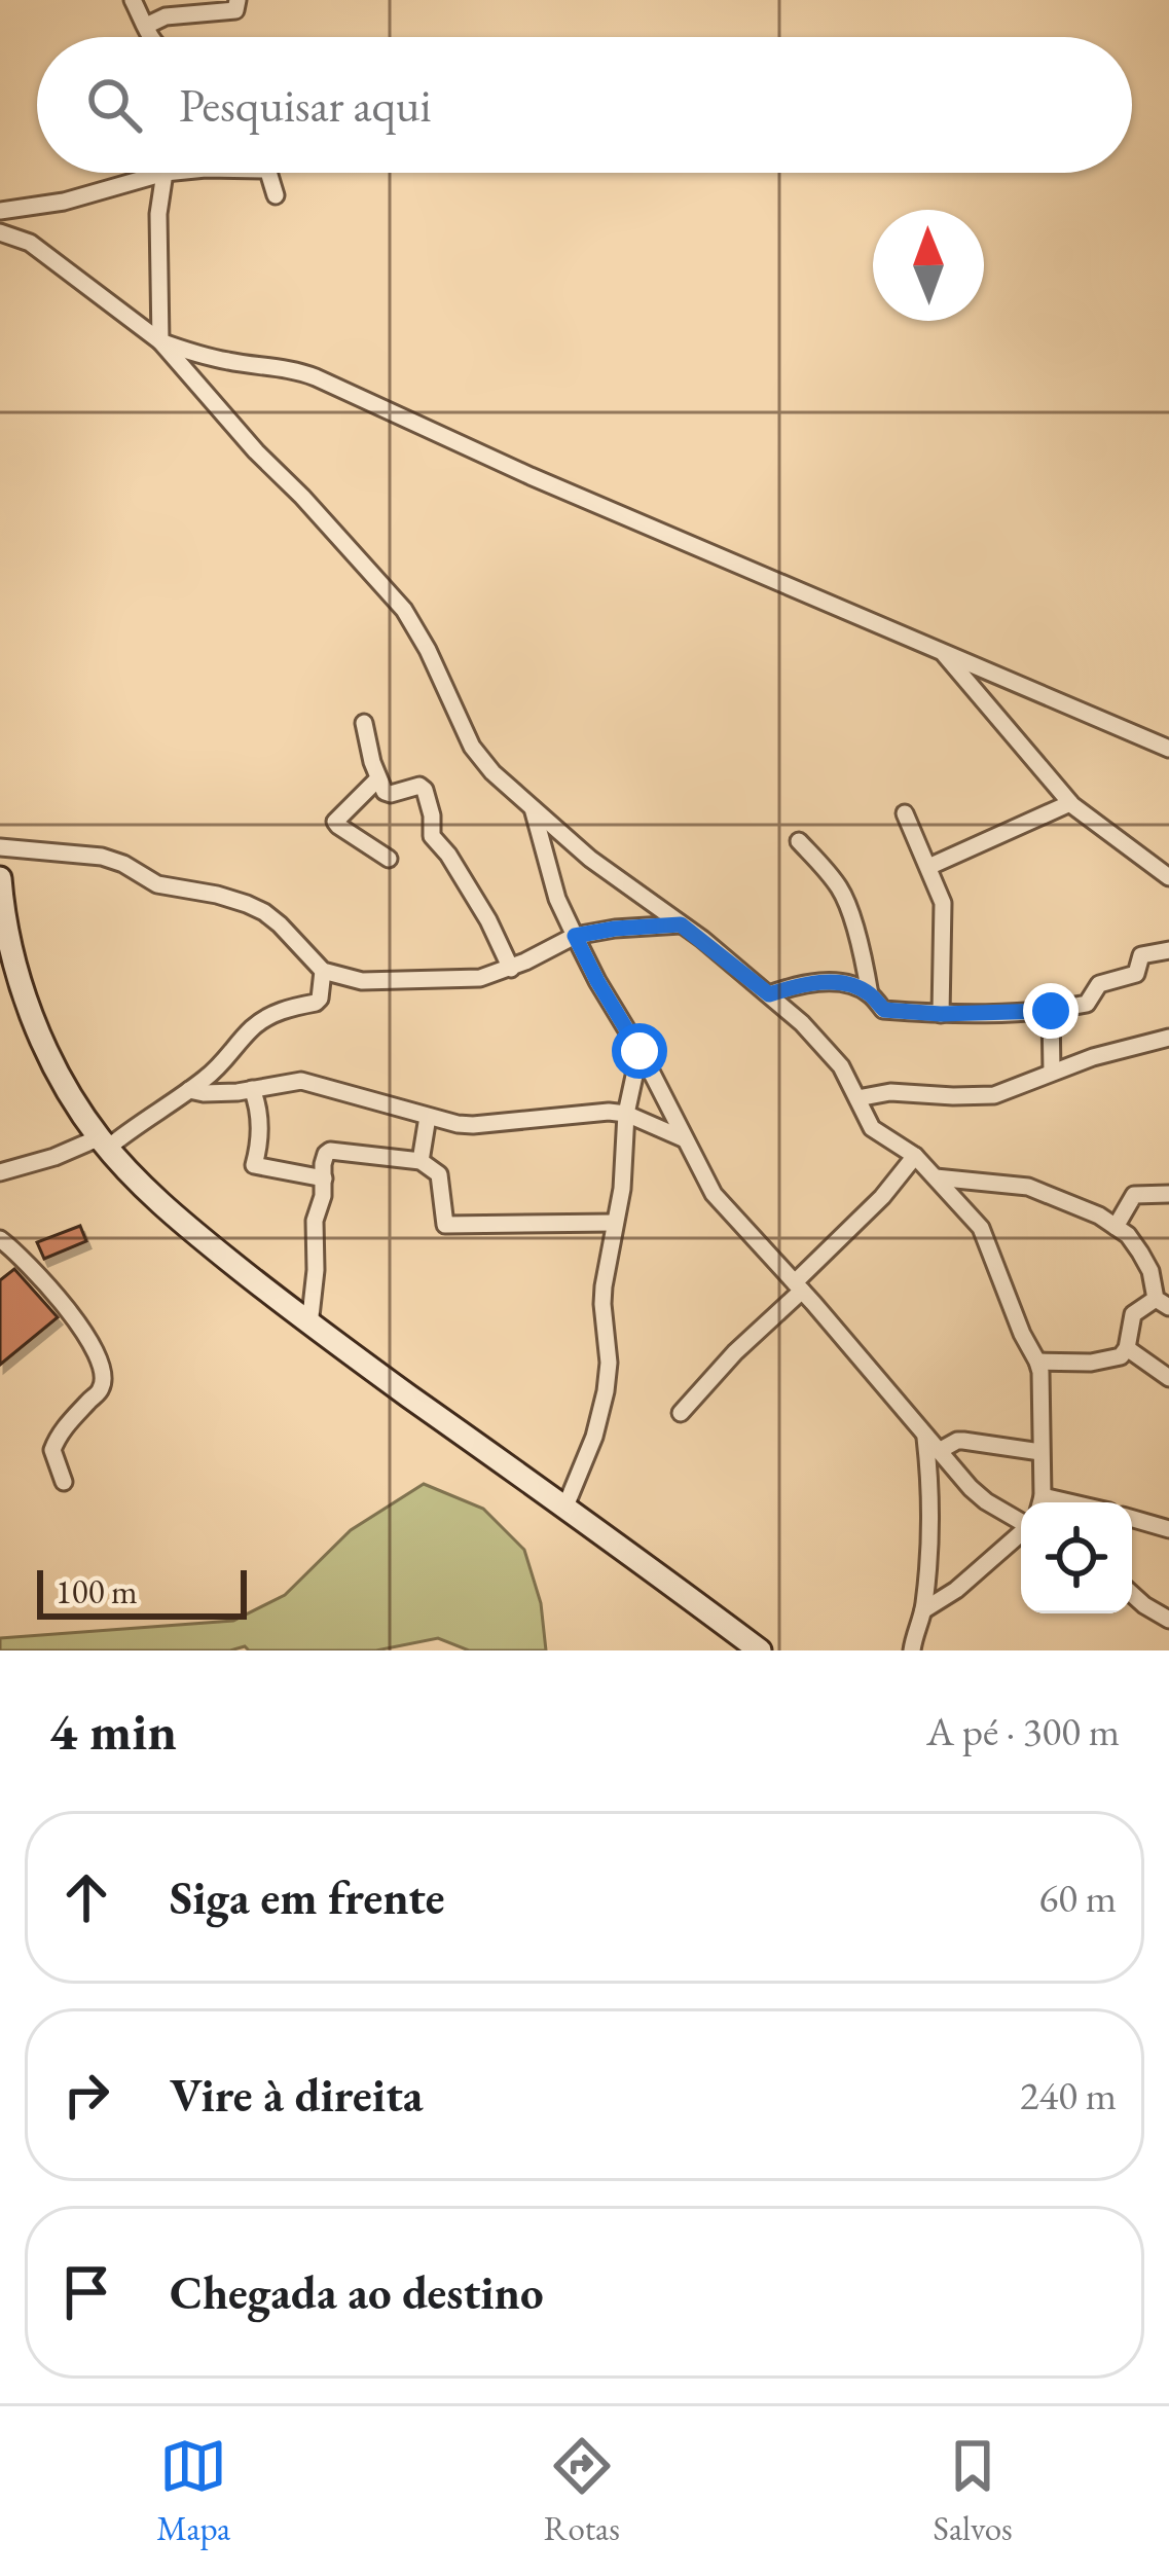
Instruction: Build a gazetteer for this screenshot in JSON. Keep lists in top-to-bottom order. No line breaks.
{"scale_bar":"100 m","north":"top","page":{"search":"Pesquisar aqui","scale":"100 m","heading":["4 min","A pé · 300 m"],"list":[["Siga em frente","60 m"],["Vire à direita","240 m"],"Chegada ao destino"],"nav":["Mapa","Rotas","Salvos"]}}
